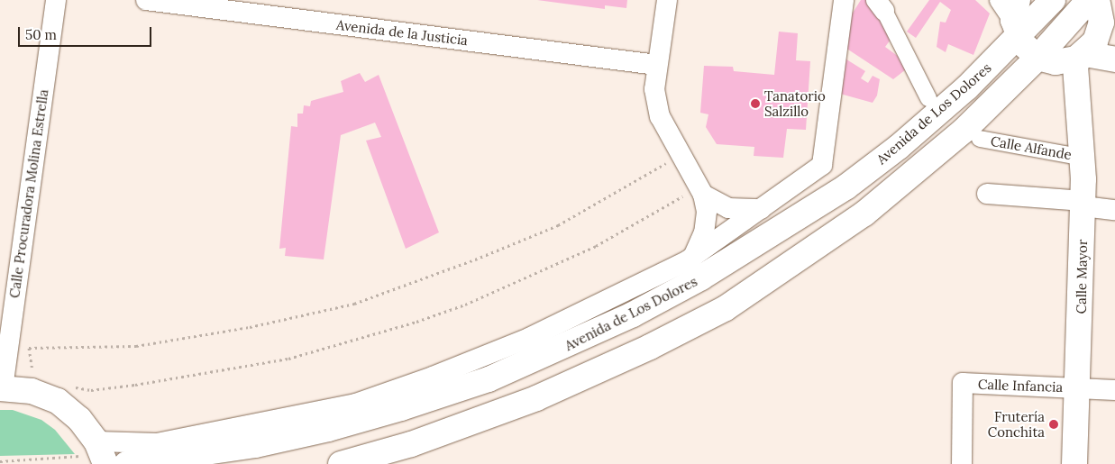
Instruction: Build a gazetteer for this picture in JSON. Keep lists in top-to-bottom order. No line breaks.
{"streets":{"main road":["Avenida de Los Dolores","Calle Mayor"],"street":["Avenida de la Justicia","Calle Alfande","Calle Procuradora Molina Estrella","Calle Infancia"]},"crossings":[["Calle Alfande","Calle Mayor"],["Calle Mayor","Calle Infancia"]],"places":["Tanatorio Salzillo","Frutería Conchita"],"scale_bar":"50 m"}
